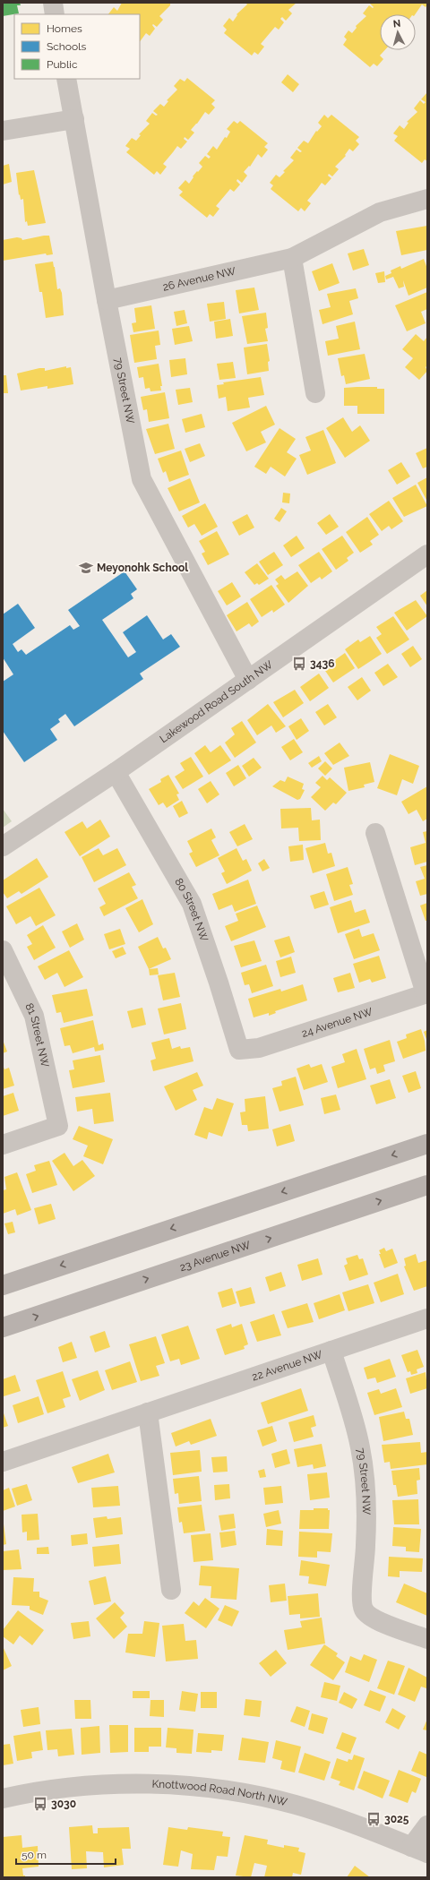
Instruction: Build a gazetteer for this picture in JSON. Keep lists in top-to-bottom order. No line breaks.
{"streets":{"main road":["23 Avenue NW"],"street":["26 Avenue NW","79 Street NW","Lakewood Road South NW","80 Street NW","24 Avenue NW","81 Street NW","22 Avenue NW","Knottwood Road North NW"]},"crossings":[["26 Avenue NW","79 Street NW"],["79 Street NW","Lakewood Road South NW"],["79 Street NW","22 Avenue NW"],["Lakewood Road South NW","80 Street NW"],["80 Street NW","24 Avenue NW"]],"places":{"school or university":["Meyonohk School"],"bus stop":["3436","3030","3025"]},"legend":["Homes","Schools","Public"],"scale_bar":"50 m","north":"top"}
